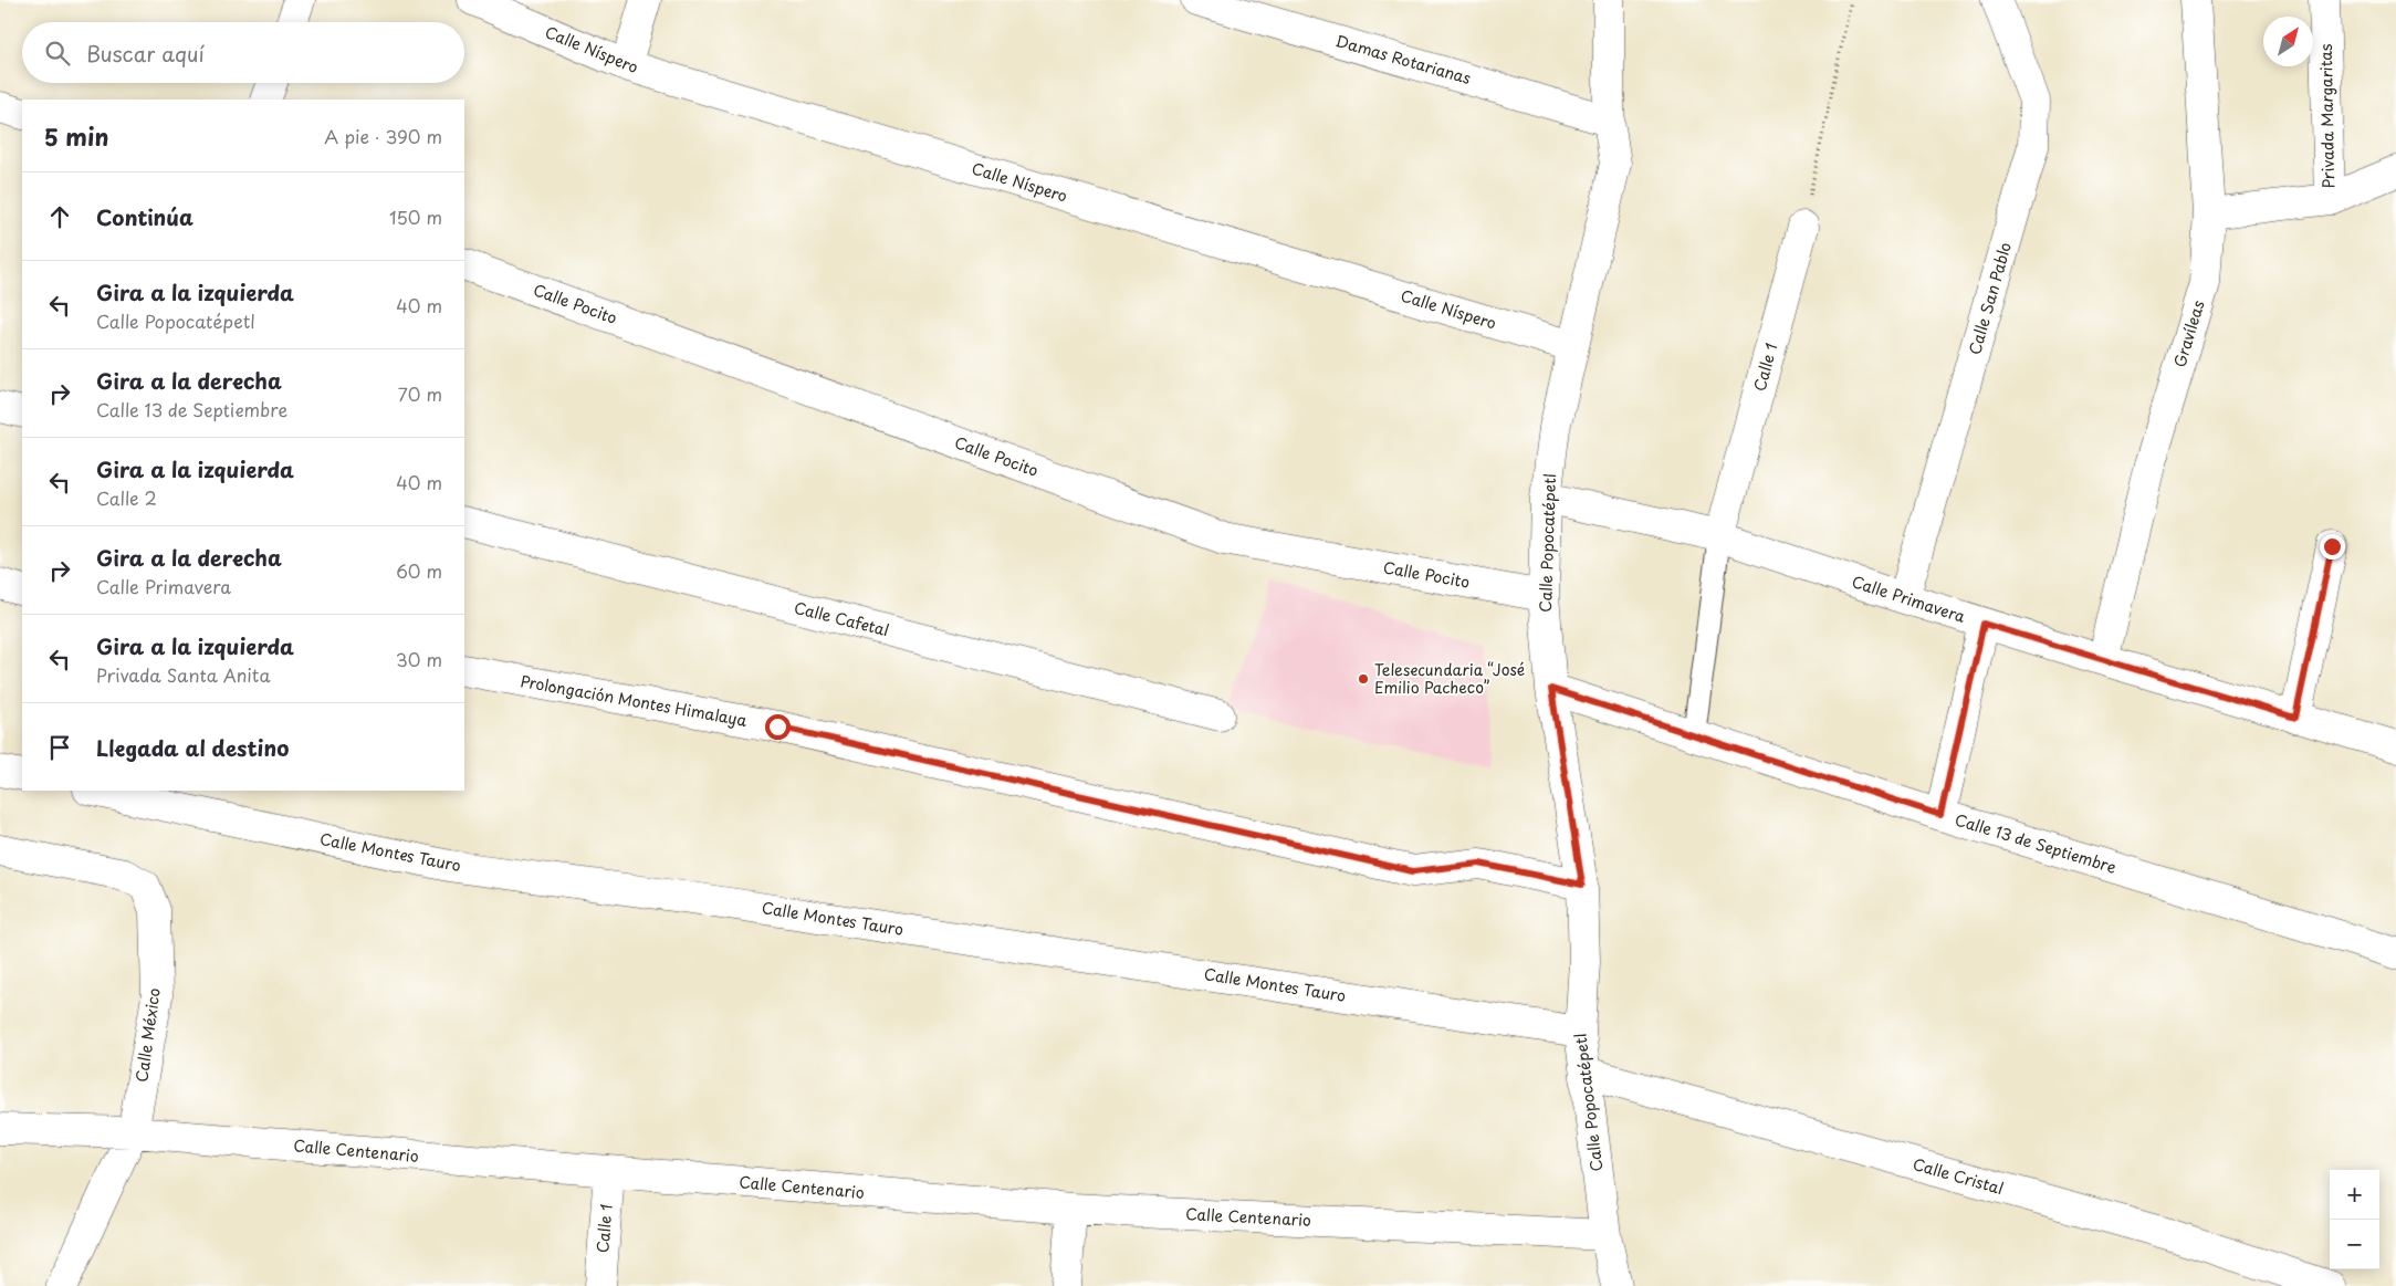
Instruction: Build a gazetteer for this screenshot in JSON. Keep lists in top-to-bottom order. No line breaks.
{"streets":{"street":["Calle Níspero","Damas Rotarianas","Privada Margaritas","Calle San Pablo","Calle Pocito","Gravíleas","Calle 1","Calle Popocatépetl","Calle Primavera","Calle Cafetal","Prolongación Montes Himalaya","Calle 13 de Septiembre","Calle Montes Tauro","Calle México","Calle Centenario","Calle Cristal"]},"crossings":[["Calle Níspero","Calle Popocatépetl"],["Damas Rotarianas","Calle Popocatépetl"],["Calle San Pablo","Calle Primavera"],["Calle Pocito","Calle Popocatépetl"],["Gravíleas","Calle Primavera"],["Calle 1","Calle Primavera"],["Calle 1","Calle 13 de Septiembre"],["Calle 1","Calle Centenario"],["Calle Popocatépetl","Calle Primavera"],["Calle Popocatépetl","Prolongación Montes Himalaya"],["Calle Popocatépetl","Calle 13 de Septiembre"],["Calle Popocatépetl","Calle Montes Tauro"],["Calle Popocatépetl","Calle Centenario"],["Calle Popocatépetl","Calle Cristal"],["Calle México","Calle Centenario"]],"places":["Telesecundaria “José Emilio Pacheco”"],"north":"top right","page":{"search":"Buscar aquí","heading":["5 min","A pie · 390 m"],"list":[["Continúa","150 m"],["Gira a la izquierda","Calle Popocatépetl","40 m"],["Gira a la derecha","Calle 13 de Septiembre","70 m"],["Gira a la izquierda","Calle 2","40 m"],["Gira a la derecha","Calle Primavera","60 m"],["Gira a la izquierda","Privada Santa Anita","30 m"],"Llegada al destino"],"map_buttons":["+","−"]}}
